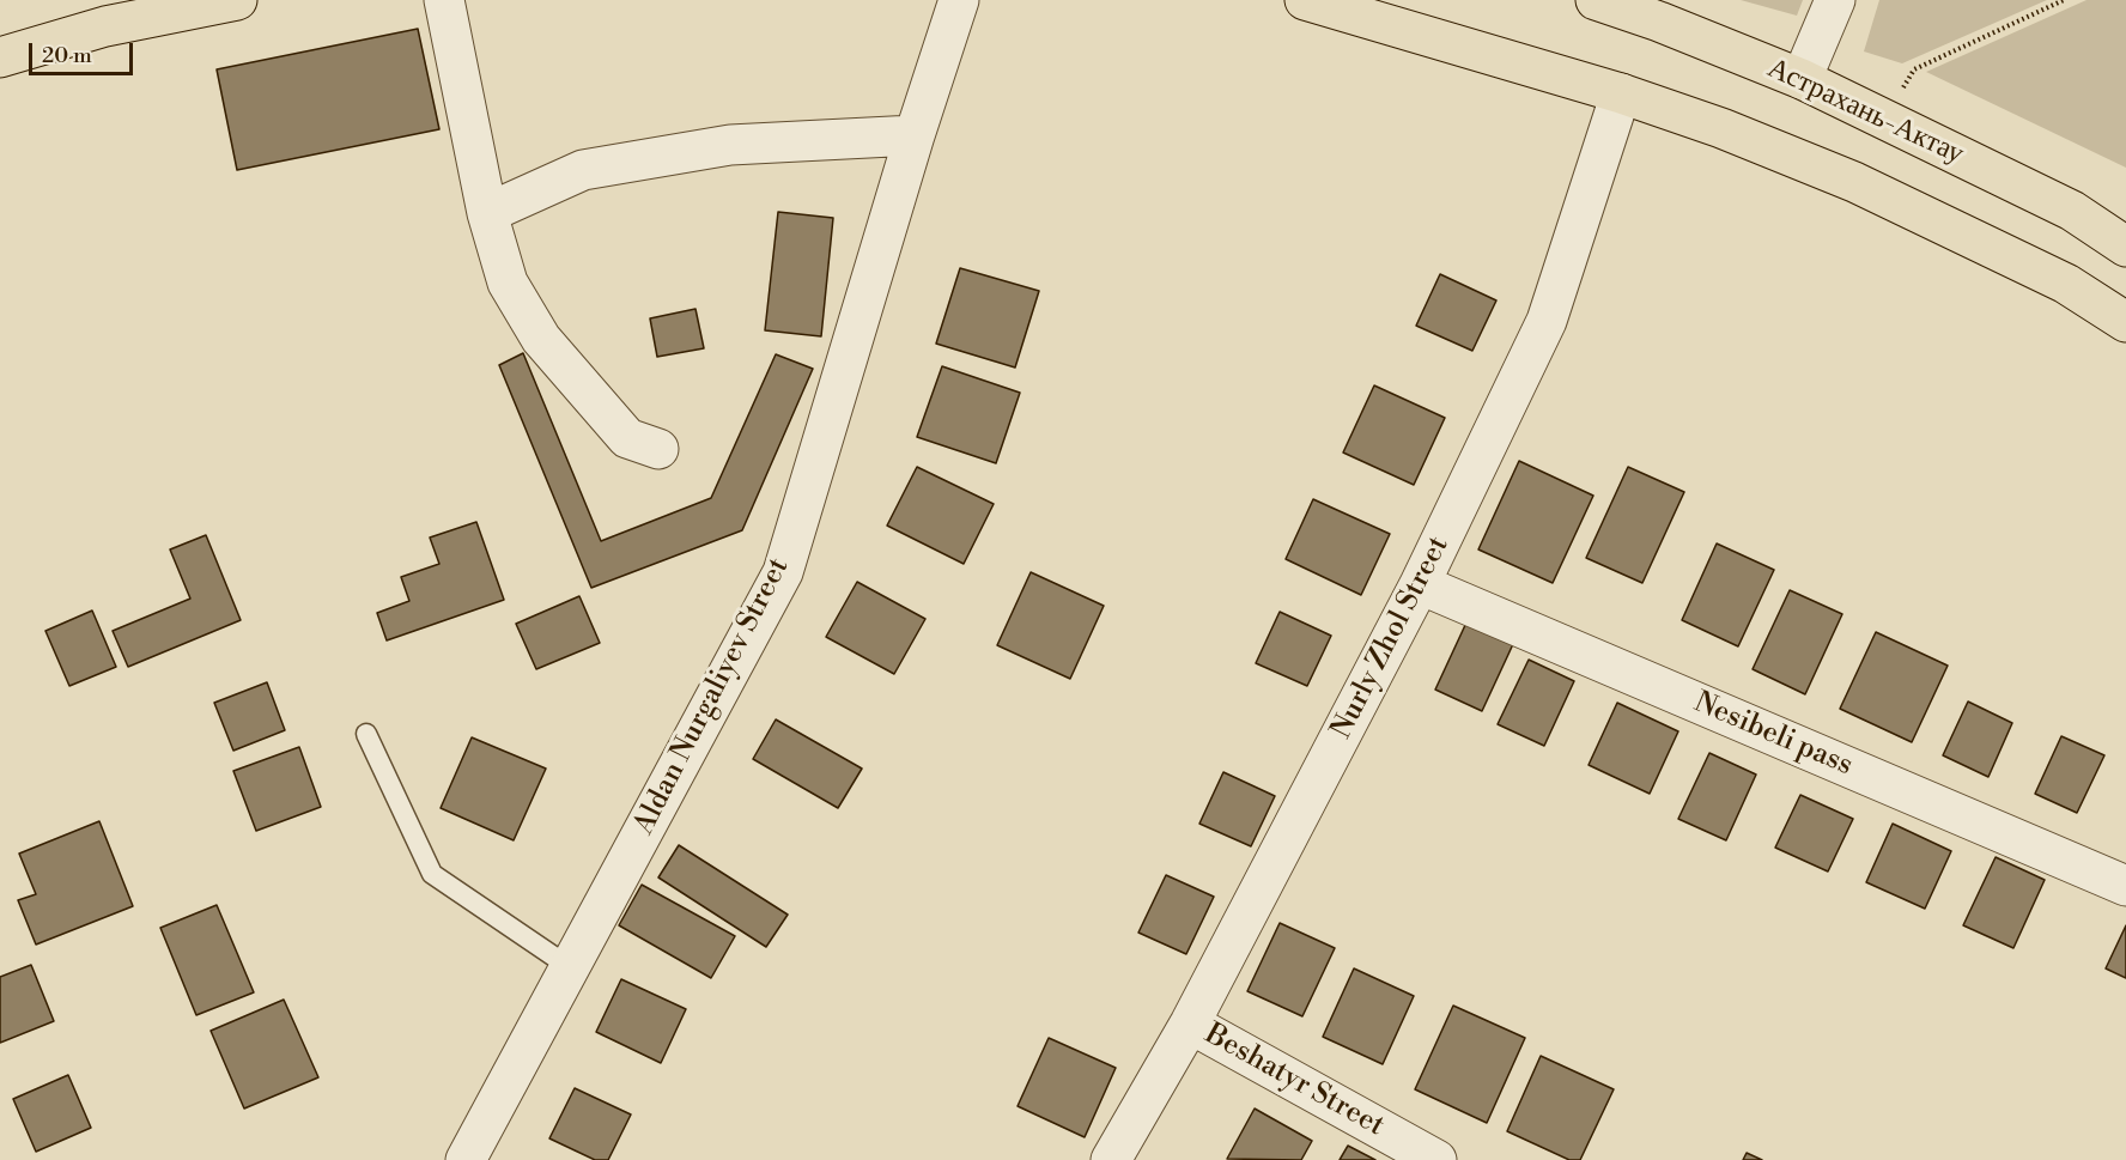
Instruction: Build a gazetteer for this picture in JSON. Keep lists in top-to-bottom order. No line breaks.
{"streets":{"highway":["Астрахань-Актау"],"street":["Nurly Zhol Street","Aldan Nurgaliyev Street","Nesibeli pass","Beshatyr Street"]},"crossings":[["Nurly Zhol Street","Nesibeli pass"],["Nurly Zhol Street","Beshatyr Street"]],"scale_bar":"20 m"}
